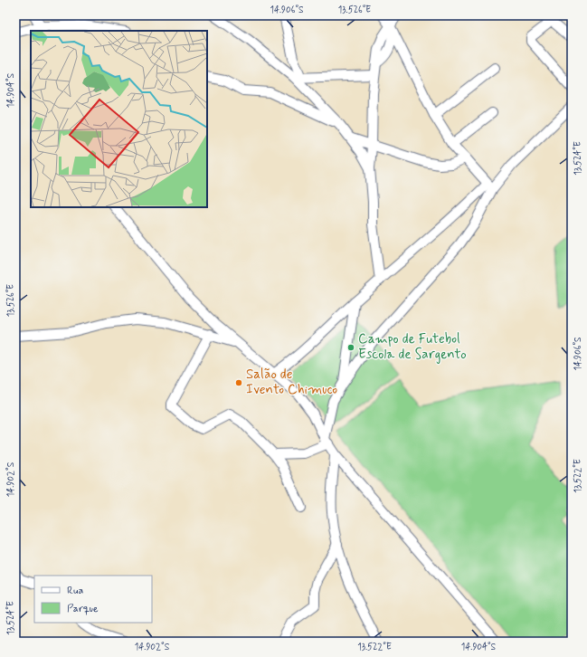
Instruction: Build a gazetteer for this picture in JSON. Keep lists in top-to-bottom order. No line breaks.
{"places":["Campo de Futebol Escola de Sargento","Salão de Ivento Chimuco"],"legend":["Rua","Parque"],"coordinates":["14.906°S","13.526°E","14.904°S","13.524°E","13.522°E","14.902°S"]}
